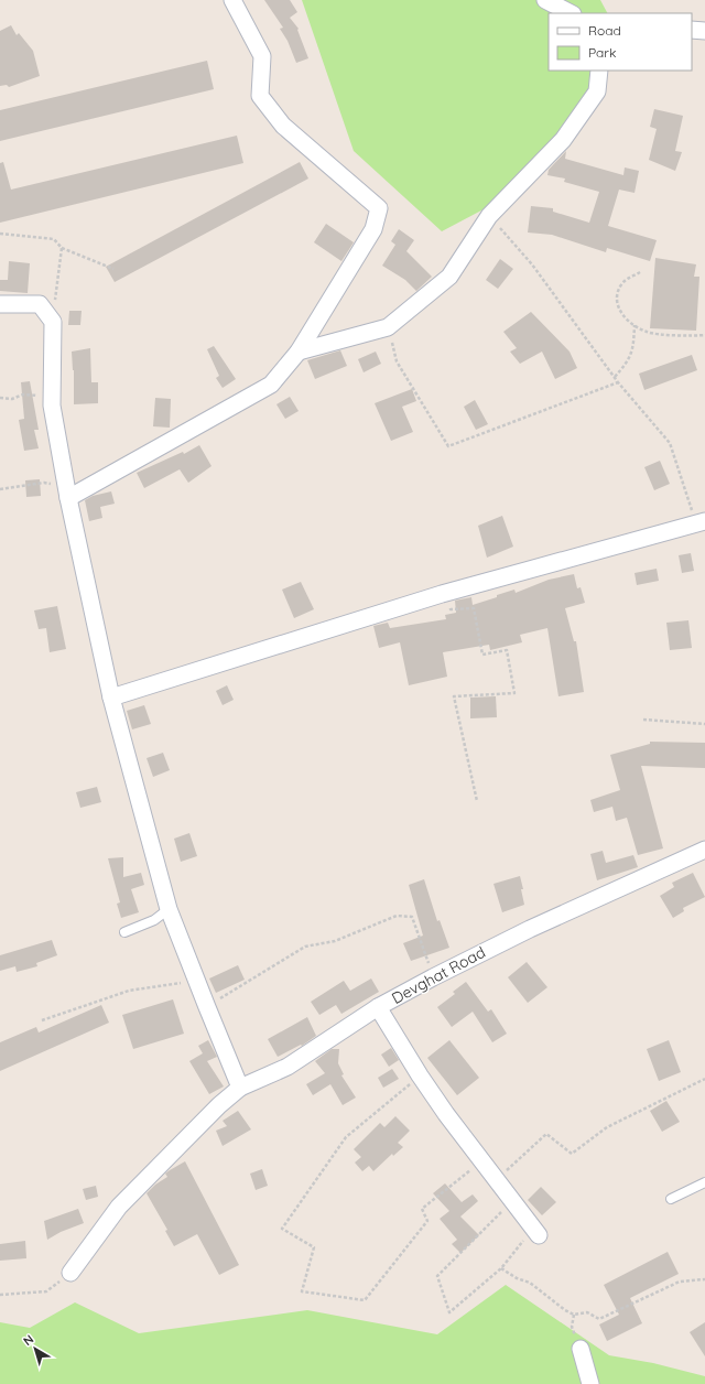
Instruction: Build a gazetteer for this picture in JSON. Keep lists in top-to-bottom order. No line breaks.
{"streets":{"street":["Devghat Road"]},"legend":["Road","Park"],"north":"top left"}
